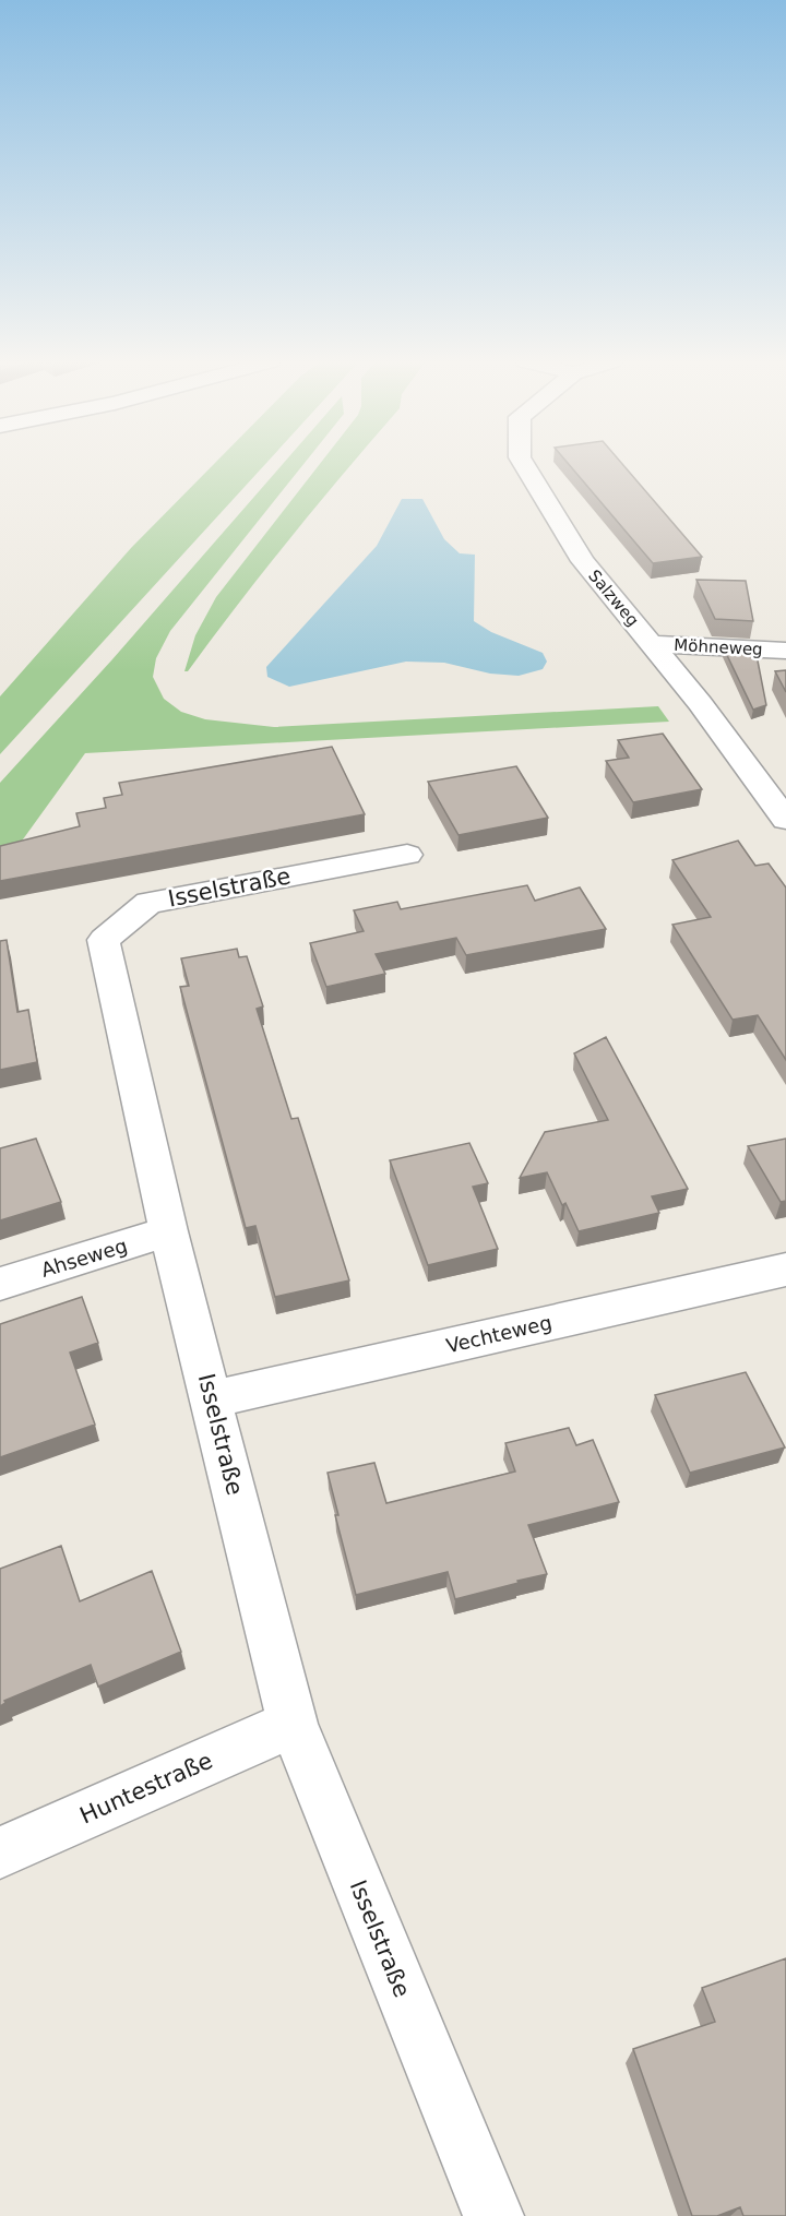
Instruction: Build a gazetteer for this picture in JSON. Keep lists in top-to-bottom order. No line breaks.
{"streets":{"street":["Salzweg","Möhneweg","Isselstraße","Ahseweg","Vechteweg","Huntestraße"]},"crossings":[["Salzweg","Möhneweg"],["Isselstraße","Ahseweg"],["Isselstraße","Vechteweg"],["Isselstraße","Huntestraße"]]}
